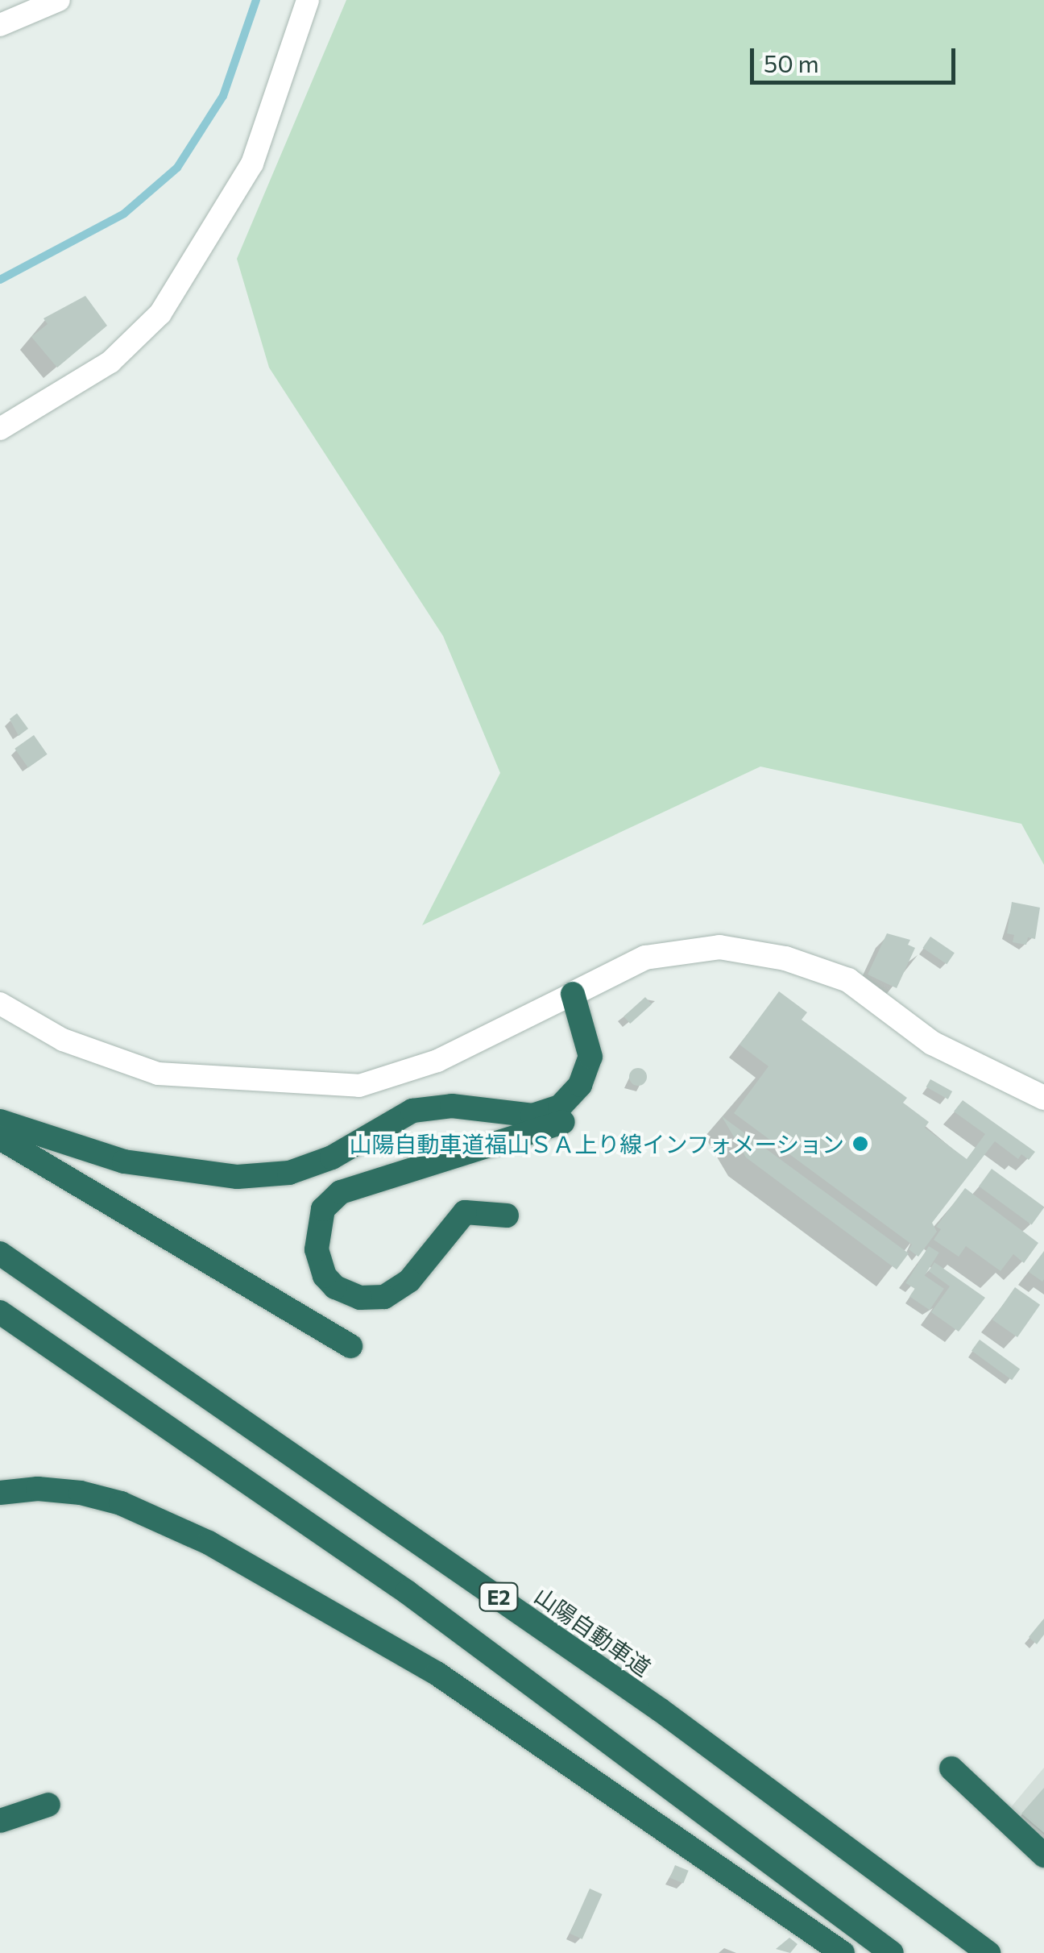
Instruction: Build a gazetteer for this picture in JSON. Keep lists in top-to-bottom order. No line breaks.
{"streets":{"highway":["E2","山陽自動車道"]},"places":["山陽自動車道福山ＳＡ上り線インフォメーション"],"scale_bar":"50 m"}
